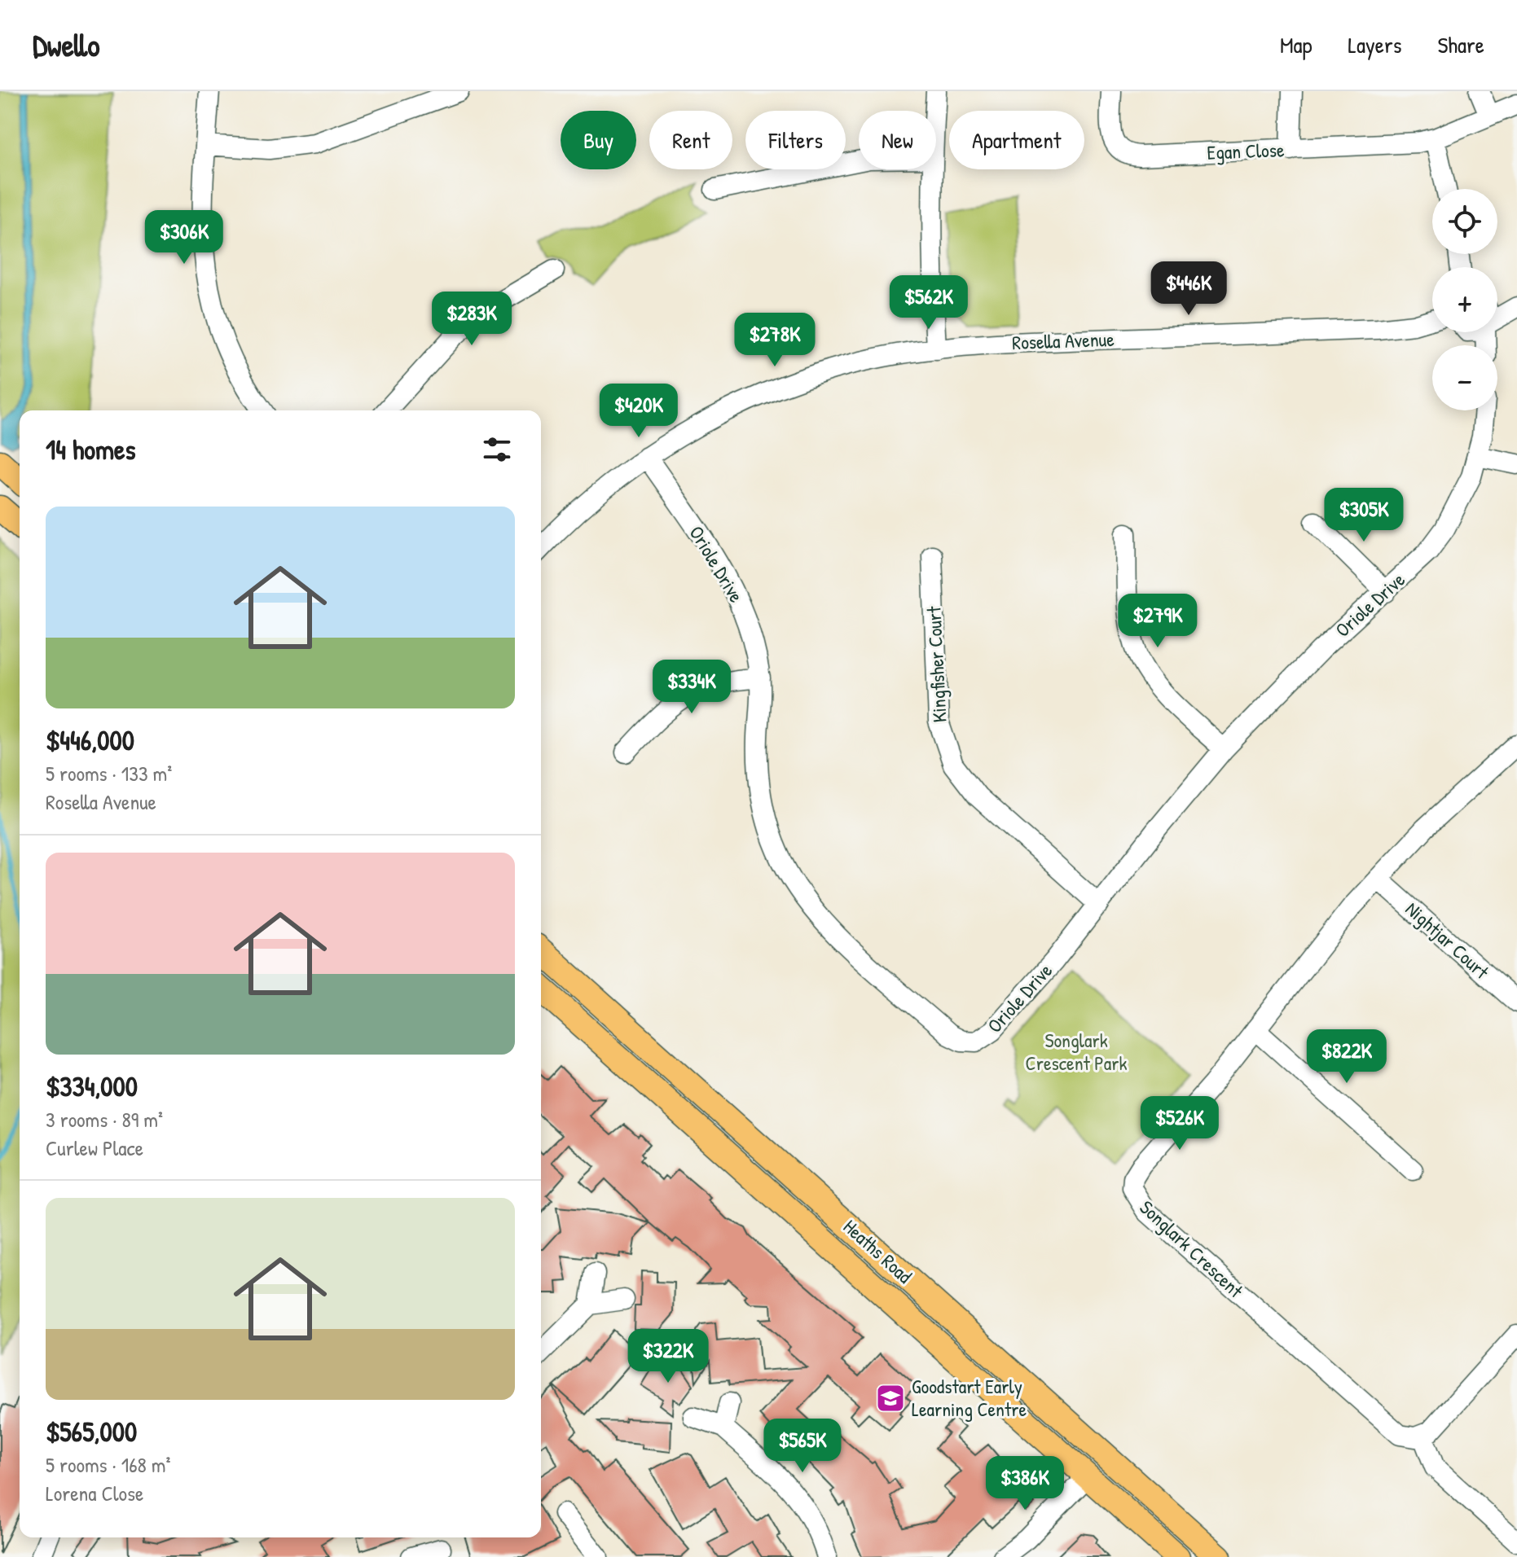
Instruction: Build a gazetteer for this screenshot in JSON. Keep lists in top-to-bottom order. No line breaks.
{"streets":{"main road":["Heaths Road"],"street":["Egan Close","Rosella Avenue","Oriole Drive","Kingfisher Court","Nightjar Court","Songlark Crescent"]},"crossings":[["Rosella Avenue","Oriole Drive"],["Oriole Drive","Kingfisher Court"],["Nightjar Court","Songlark Crescent"]],"parks":["Songlark Crescent Park"],"places":{"school or university":["Goodstart Early Learning Centre"]},"page":{"header":"Dwello","nav":["Map","Layers","Share"],"chip":["Buy","Rent","Filters","New","Apartment"],"map_buttons":["+","−"],"price":["$306K","$446K","$562K","$283K","$278K","$420K","$305K","$279K","$334K","$822K","$526K","$322K","$565K","$386K"],"heading":"14 homes","list":[{"name":"$446,000","note":"5 rooms · 133 m² · Rosella Avenue"},{"name":"$334,000","note":"3 rooms · 89 m² · Curlew Place"},{"name":"$565,000","note":"5 rooms · 168 m² · Lorena Close"}]}}
